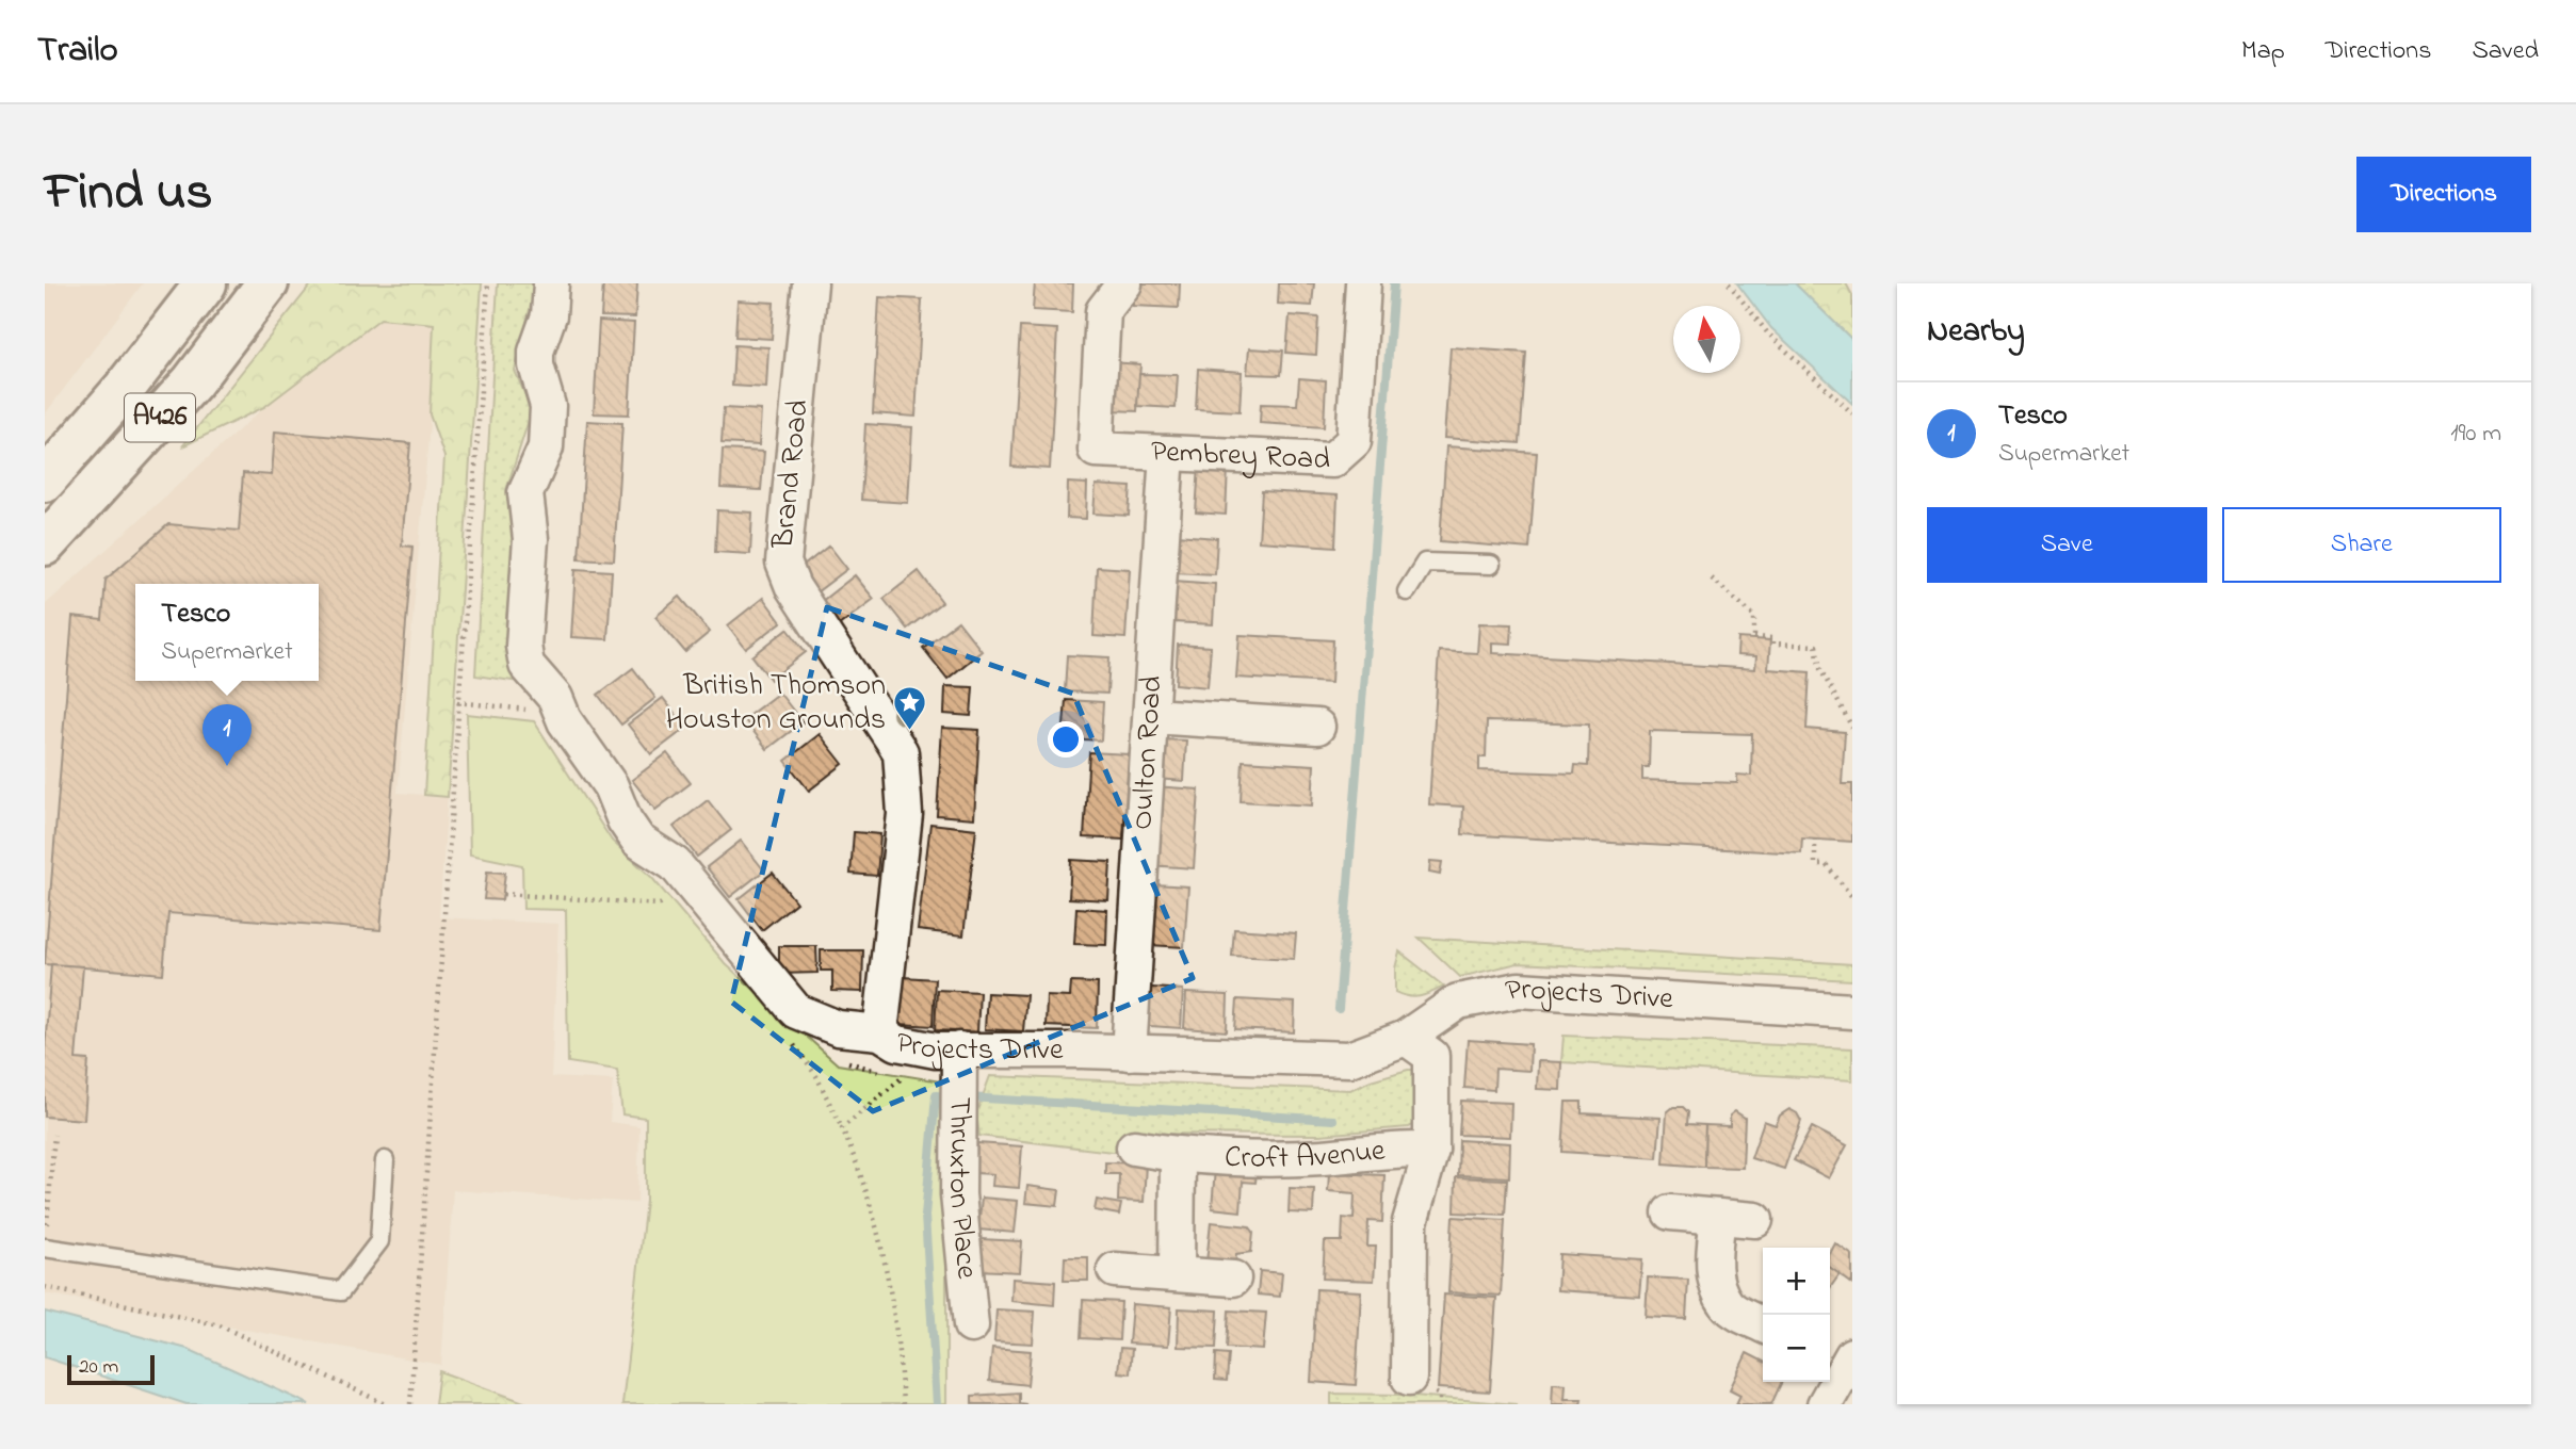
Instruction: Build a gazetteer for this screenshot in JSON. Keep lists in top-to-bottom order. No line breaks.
{"streets":{"highway":["A426"],"street":["Pembrey Road","Brand Road","Oulton Road","Projects Drive","Croft Avenue","Thruxton Place"]},"crossings":[["Pembrey Road","Oulton Road"],["Brand Road","Projects Drive"],["Oulton Road","Projects Drive"],["Projects Drive","Croft Avenue"],["Projects Drive","Thruxton Place"]],"places":{"place":["British Thomson Houston Grounds"]},"scale_bar":"20 m","north":"top","page":{"header":"Trailo","nav":["Map","Directions","Saved"],"title":"Find us","buttons":["Directions",["Save","Share"]],"heading":"Nearby","list":[{"mark":"1","name":"Tesco","note":"Supermarket","value":"190 m"}],"popup":["Tesco","Supermarket"],"pins":"1","map_buttons":["+","−"],"scale":"20 m"}}
